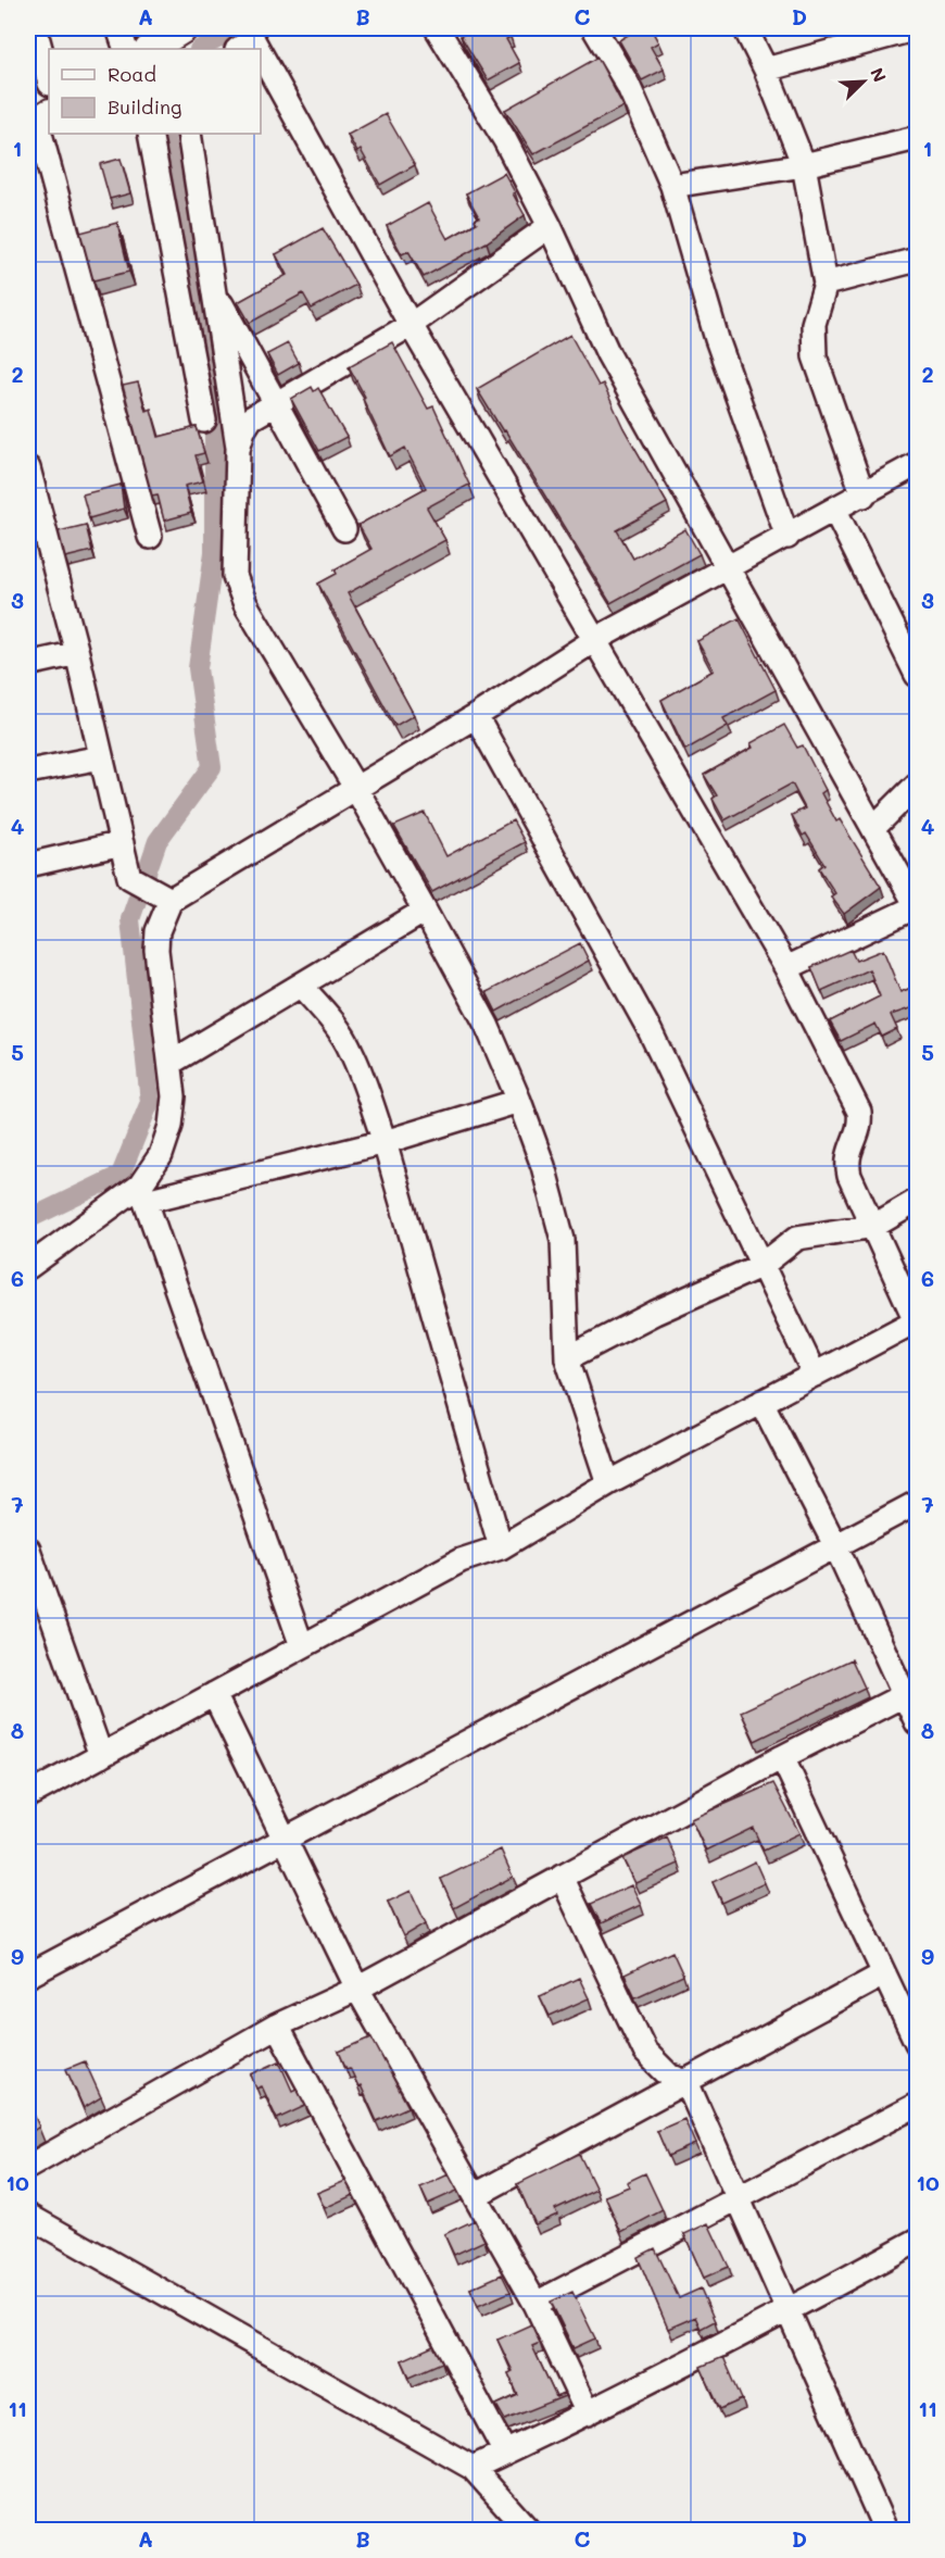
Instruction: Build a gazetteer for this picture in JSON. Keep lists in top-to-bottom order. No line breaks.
{"legend":["Road","Building"],"north":"top right","grid":{"columns":["A","B","C","D"],"rows":["1","2","3","4","5","6","7","8","9","10","11"]}}
